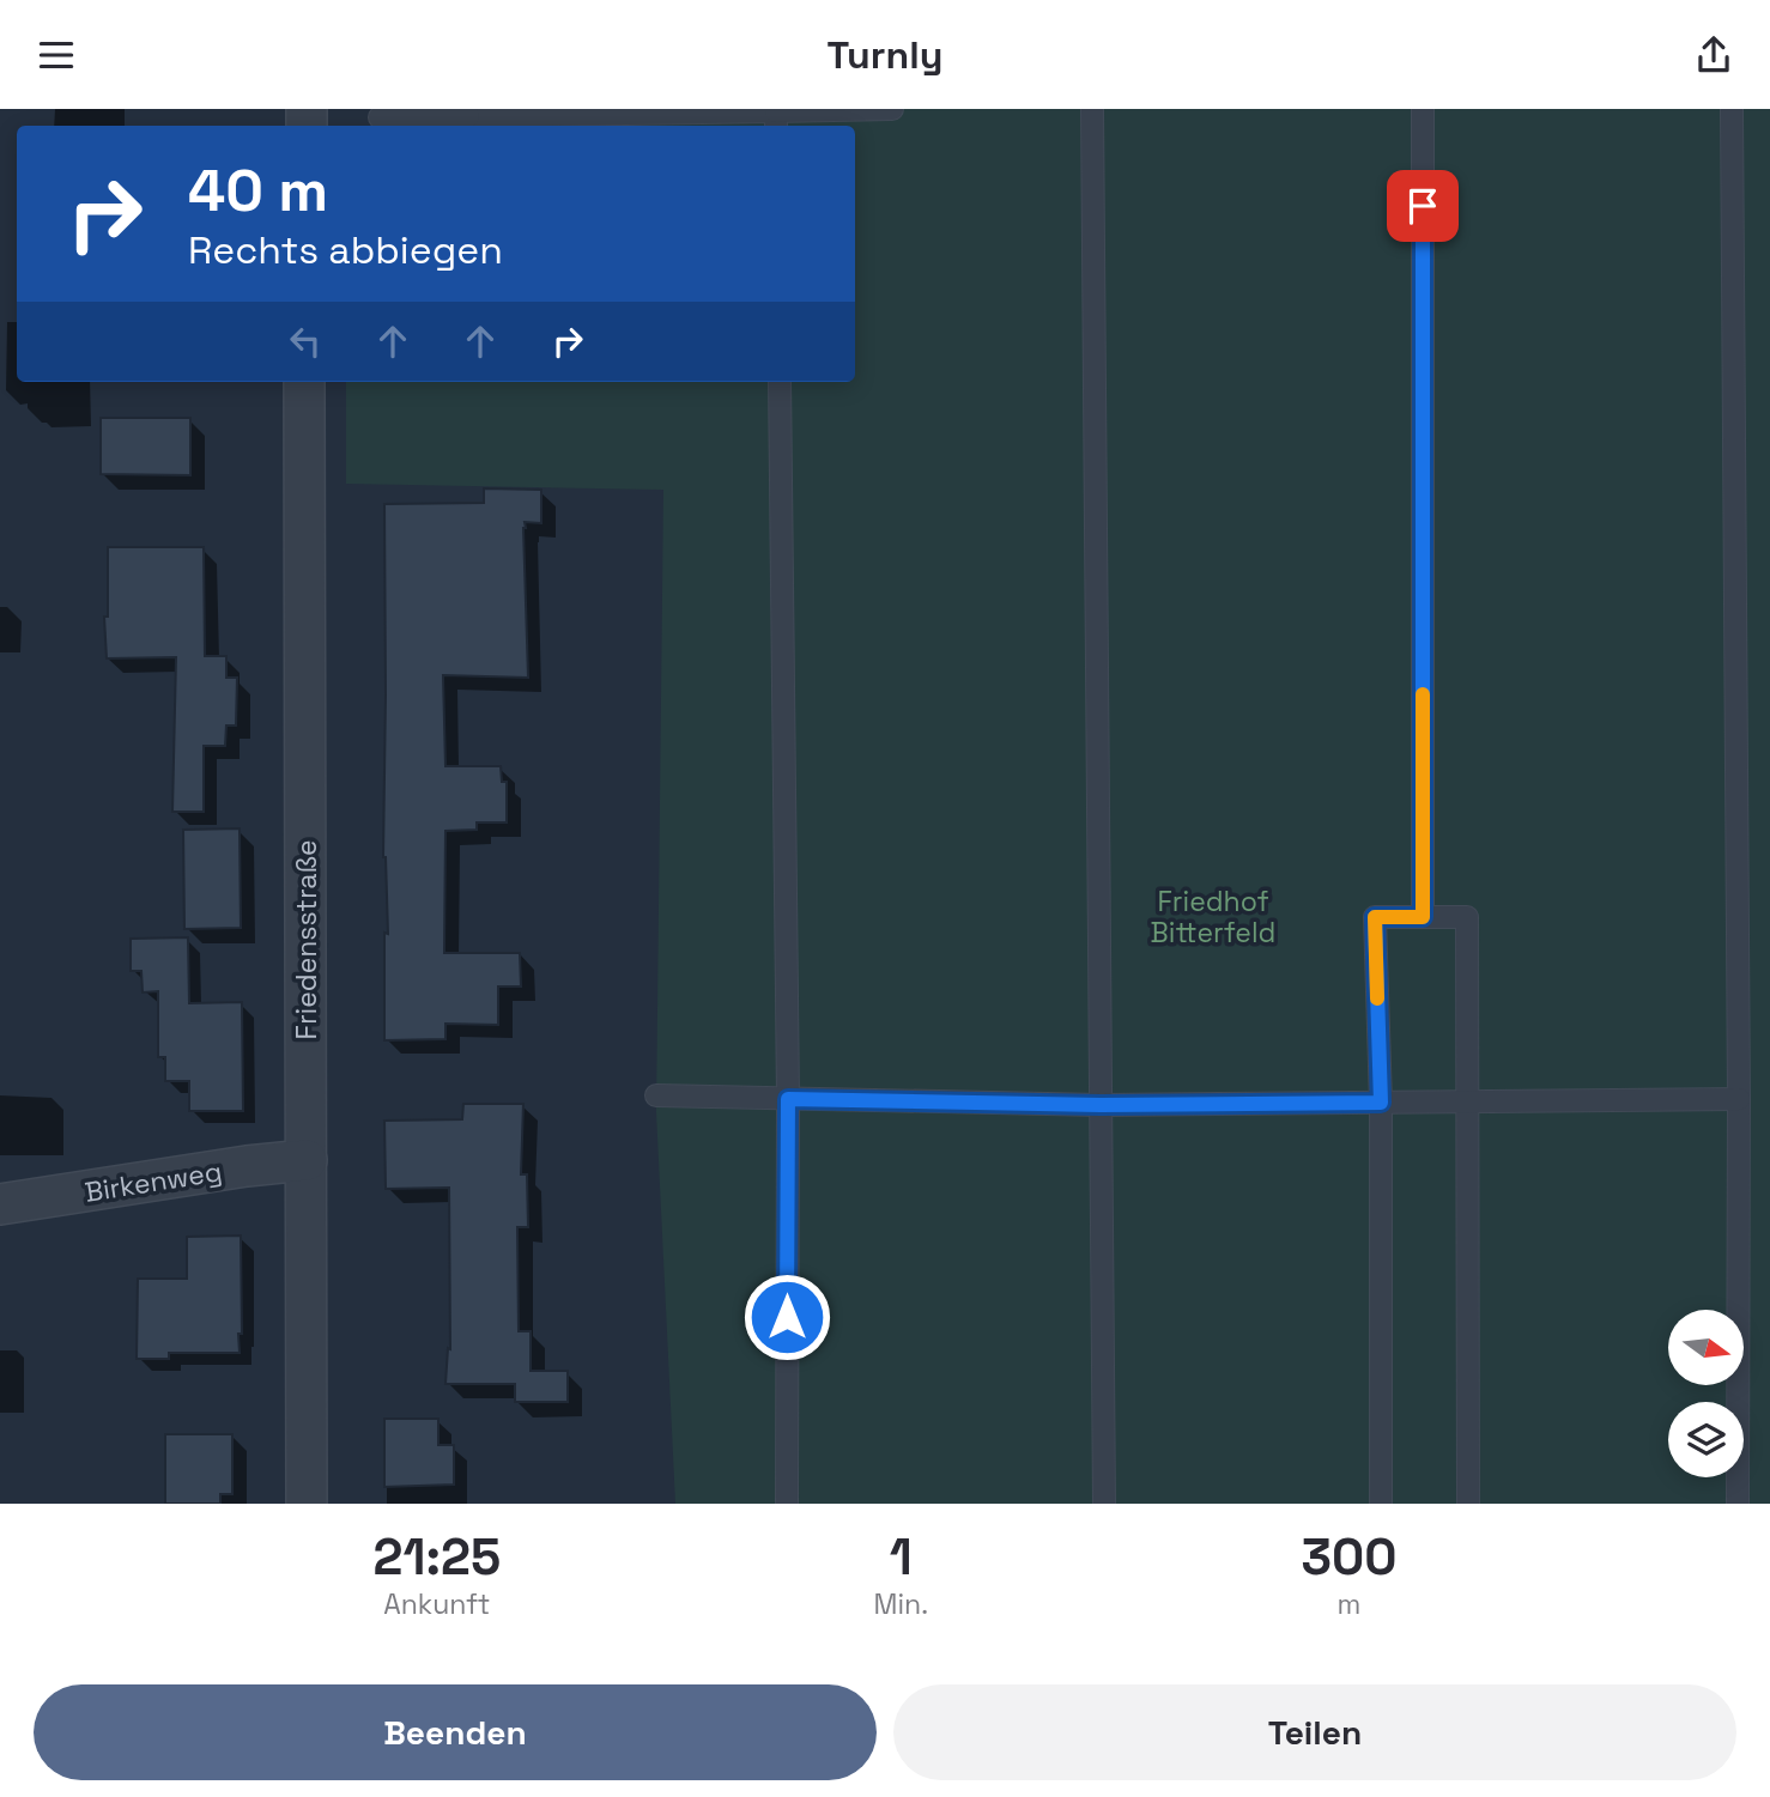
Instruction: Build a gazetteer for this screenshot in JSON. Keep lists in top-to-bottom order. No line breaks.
{"streets":{"street":["Friedensstraße","Birkenweg"]},"crossings":[["Friedensstraße","Birkenweg"]],"parks":["Friedhof Bitterfeld"],"north":"right","page":{"header":"Turnly","turn":["40 m","Rechts abbiegen"],"eta":["21:25","Ankunft","1","Min.","300","m"],"buttons":["Beenden","Teilen"]}}
